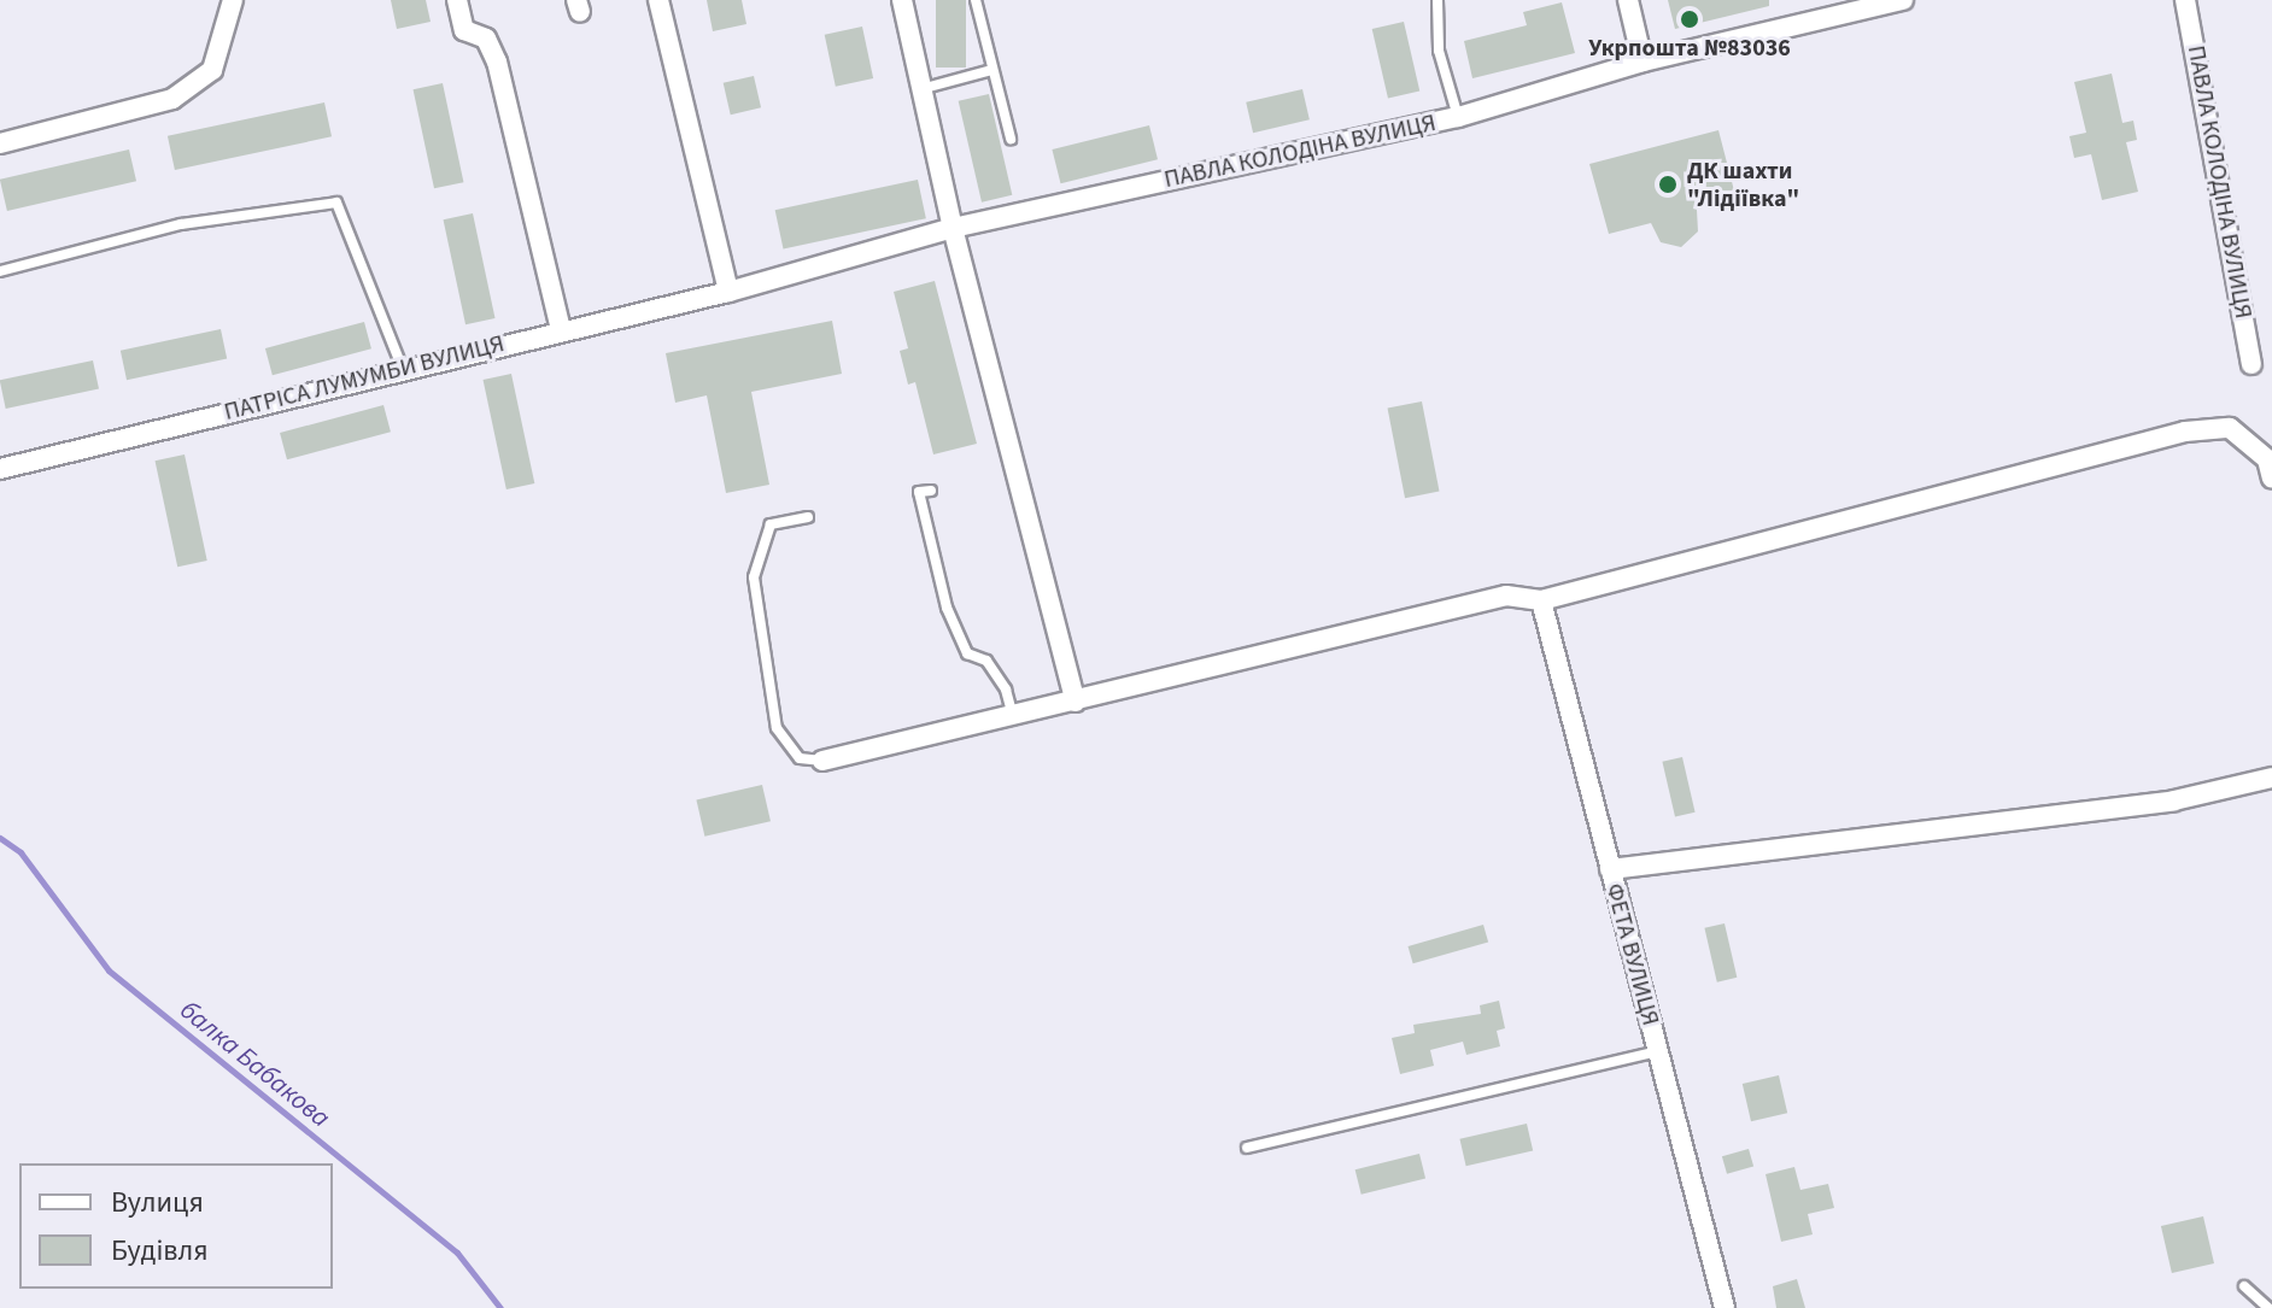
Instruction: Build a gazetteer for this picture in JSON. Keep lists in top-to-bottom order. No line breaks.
{"streets":{"street":["ПАВЛА КОЛОДІНА ВУЛИЦЯ","ПАТРІСА ЛУМУМБИ ВУЛИЦЯ","ФЕТА ВУЛИЦЯ"]},"crossings":[["ПАВЛА КОЛОДІНА ВУЛИЦЯ","ПАТРІСА ЛУМУМБИ ВУЛИЦЯ"]],"water":["балка Бабакова"],"places":["Укрпошта №83036","ДК шахти \"Лідіївка\""],"legend":["Вулиця","Будівля"]}
